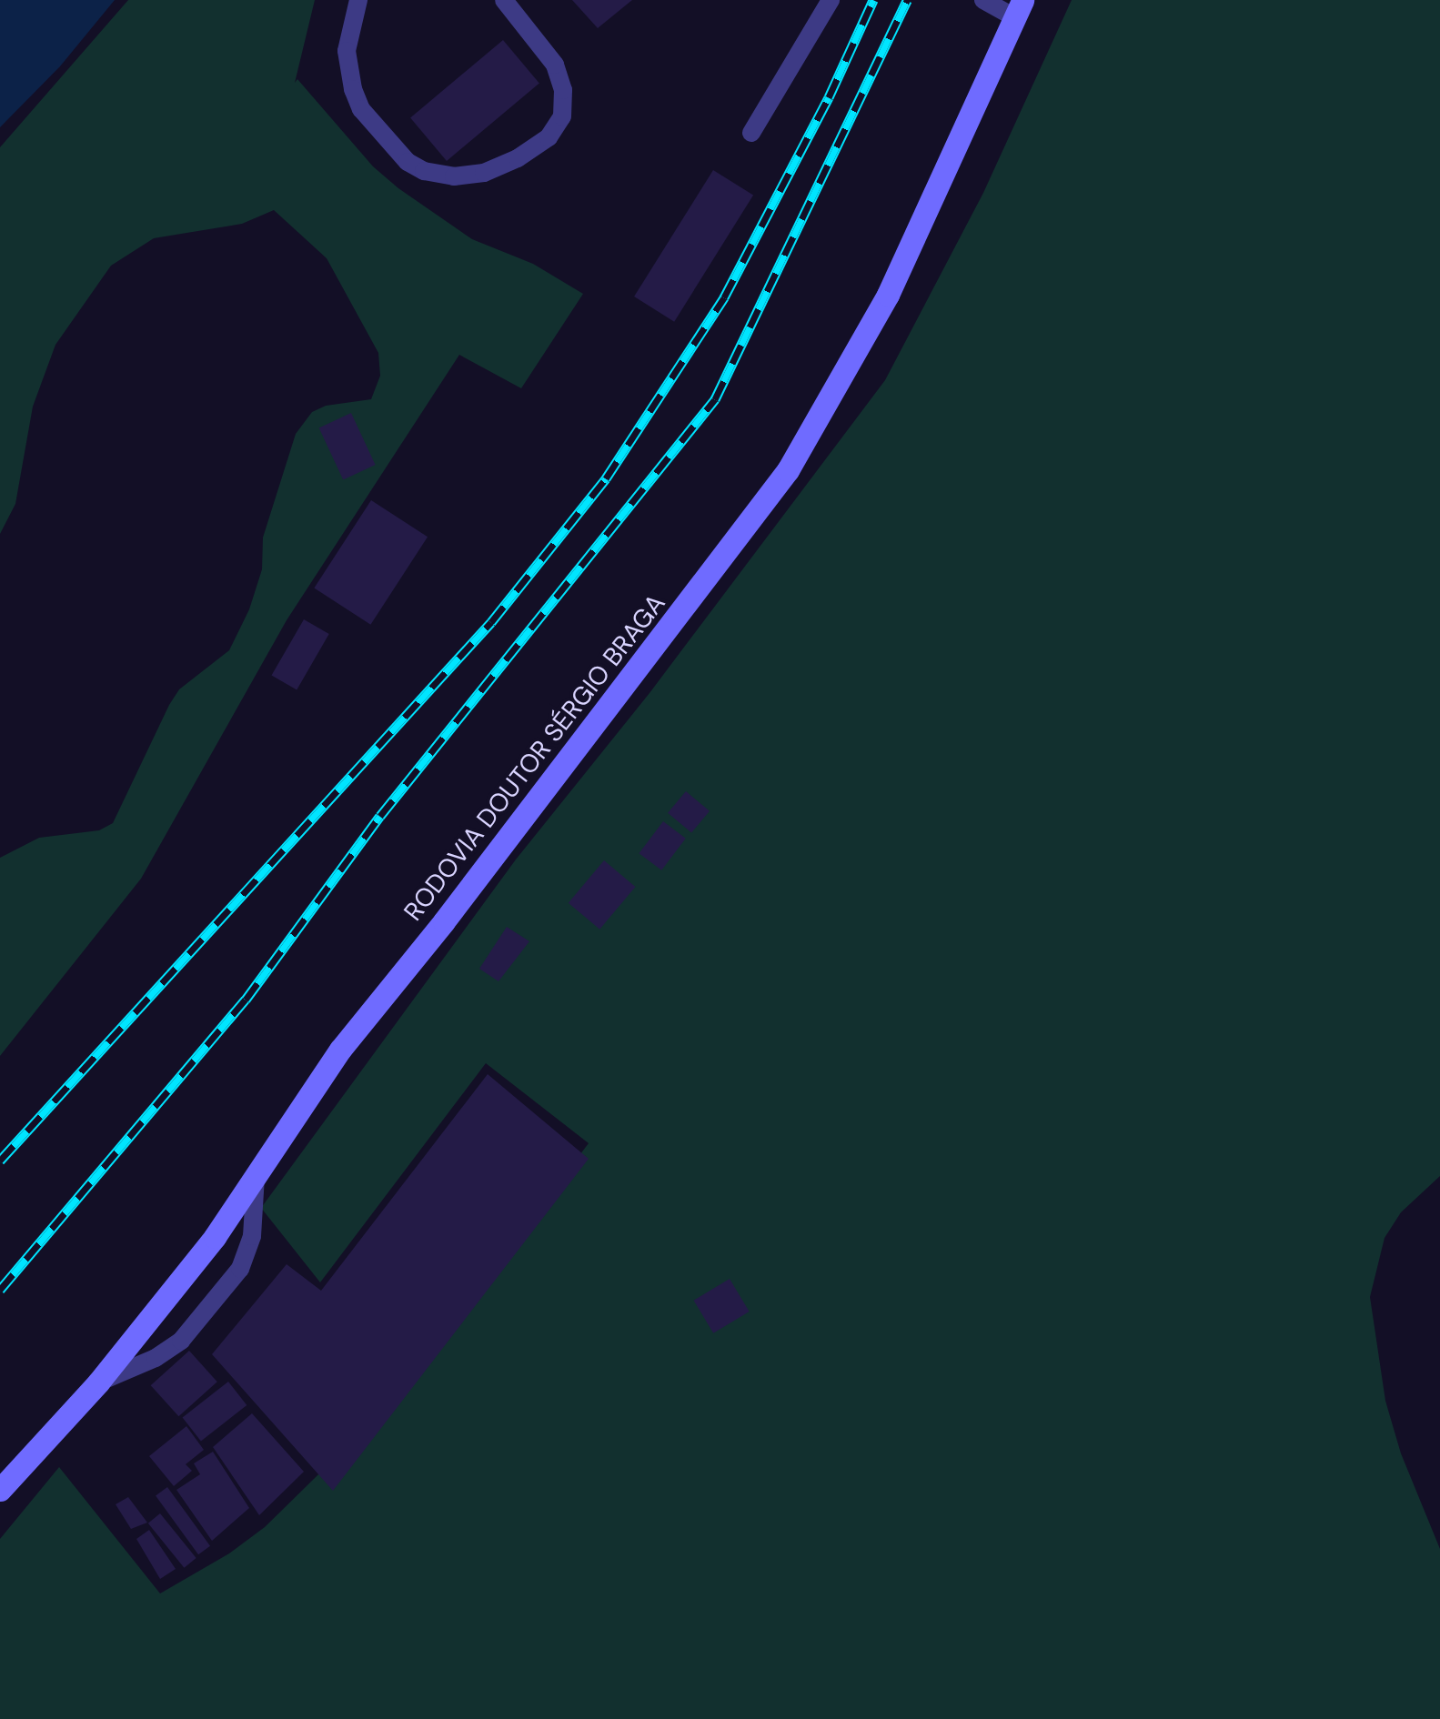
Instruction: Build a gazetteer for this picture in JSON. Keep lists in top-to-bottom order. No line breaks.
{"streets":{"main road":["RODOVIA DOUTOR SÉRGIO BRAGA"]}}
